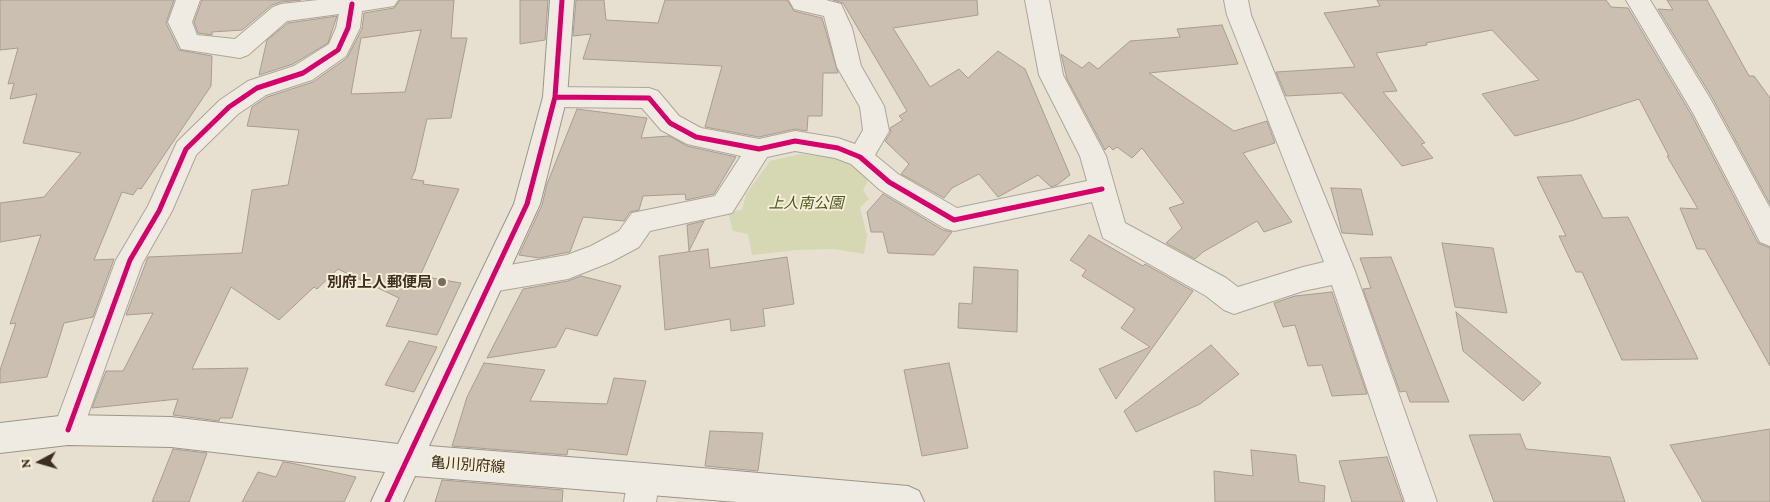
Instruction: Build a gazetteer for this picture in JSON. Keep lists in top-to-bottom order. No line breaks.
{"streets":{"street":["亀川別府線"]},"parks":["上人南公園"],"places":["別府上人郵便局"],"north":"left"}
